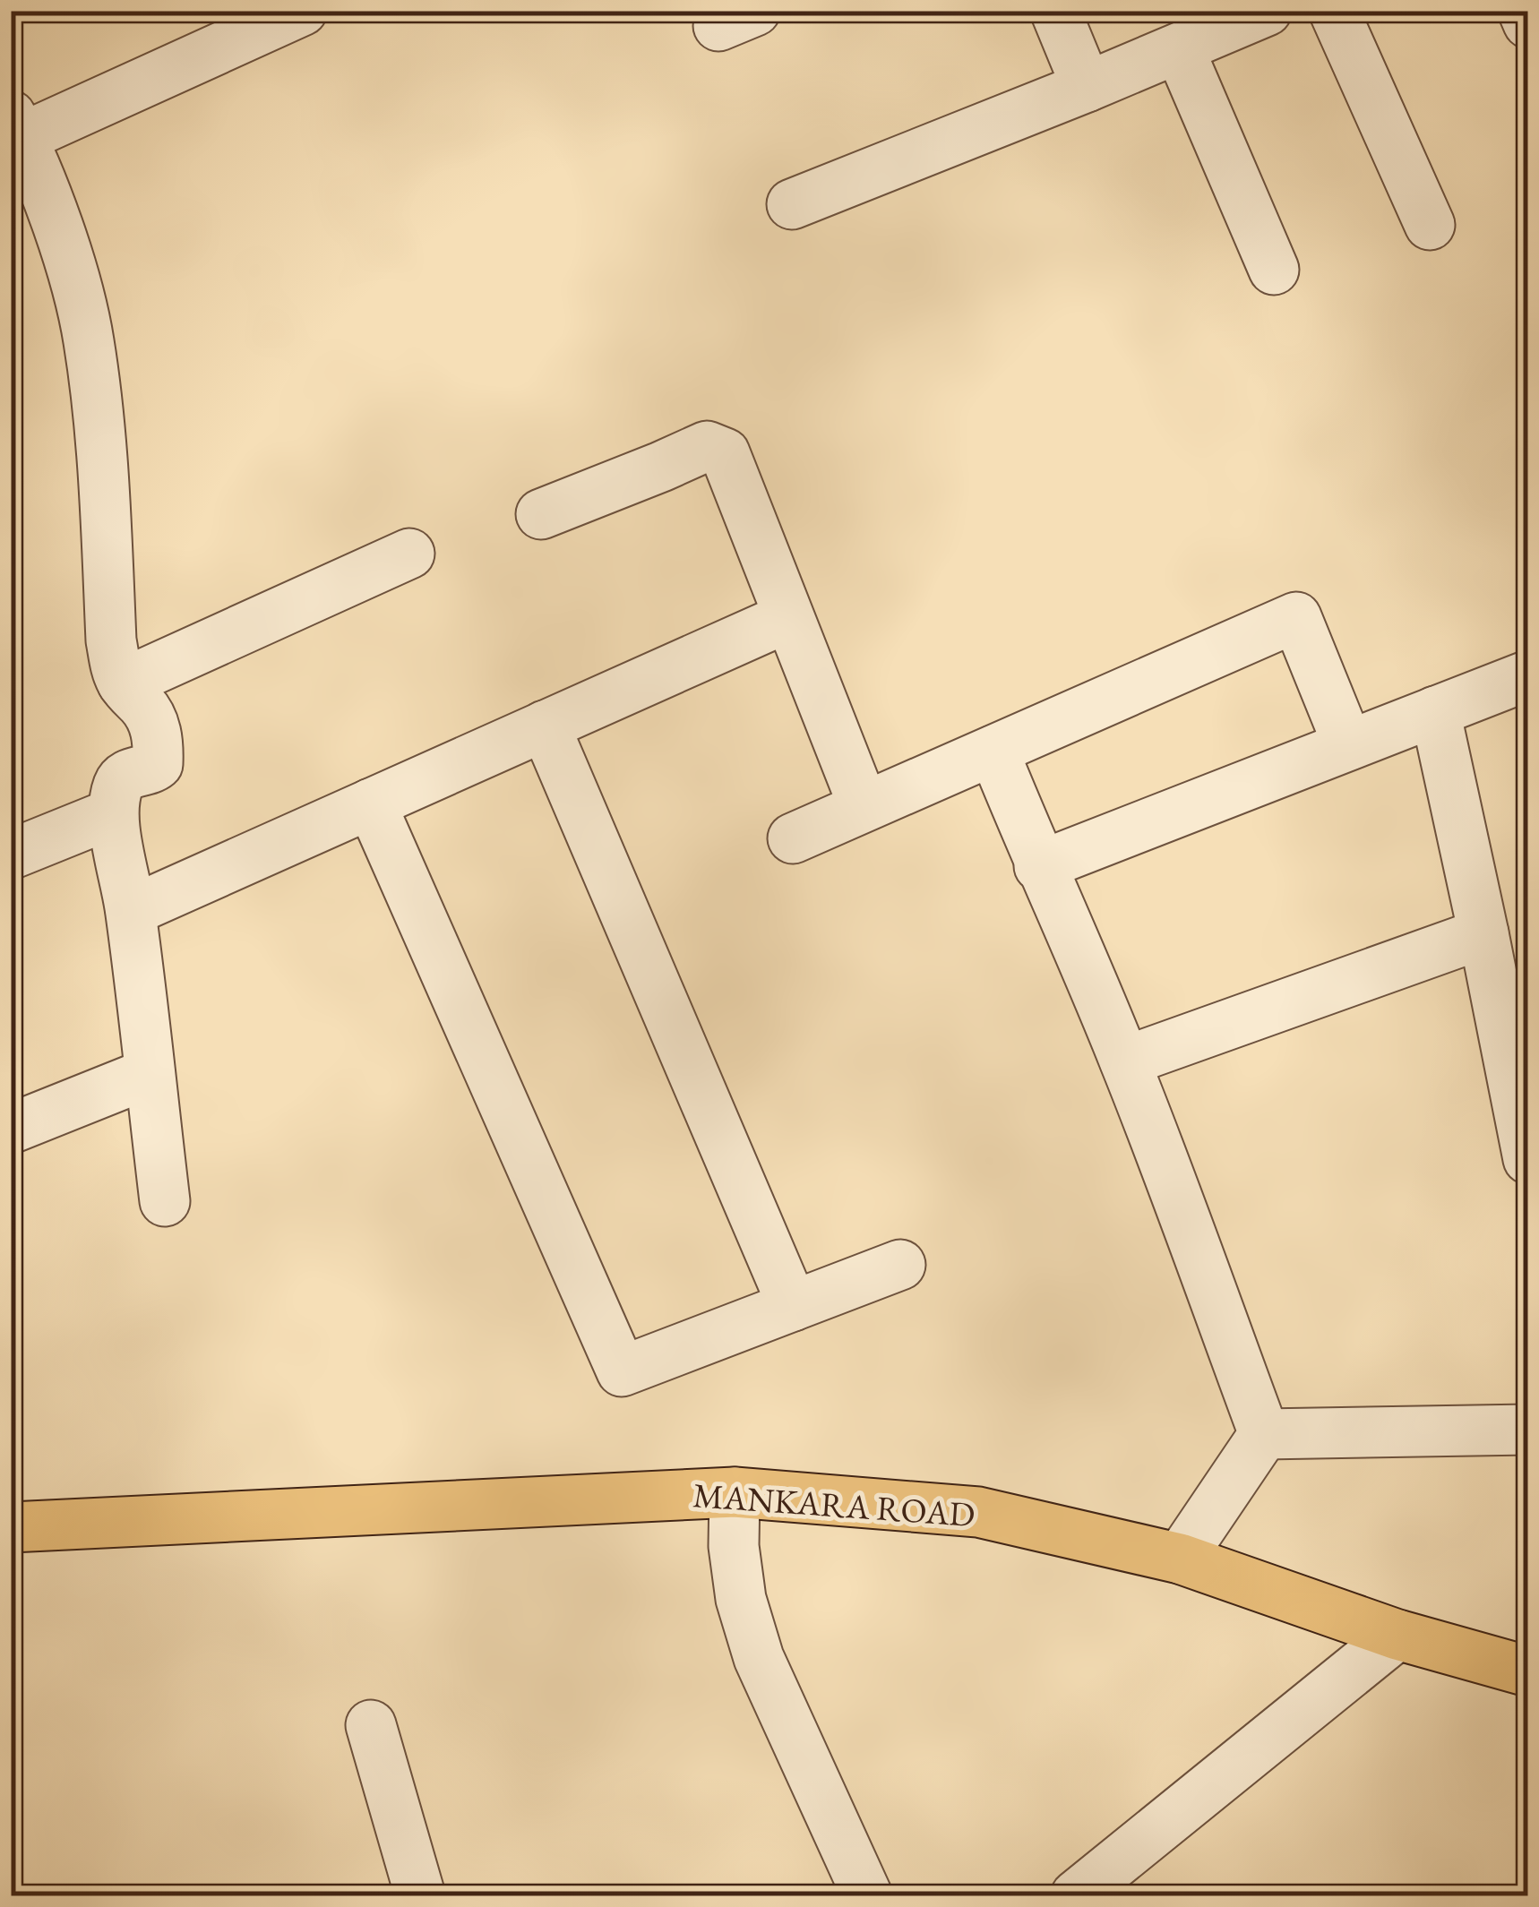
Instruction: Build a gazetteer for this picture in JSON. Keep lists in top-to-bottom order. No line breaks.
{"streets":{"main road":["MANKARA ROAD"]}}
